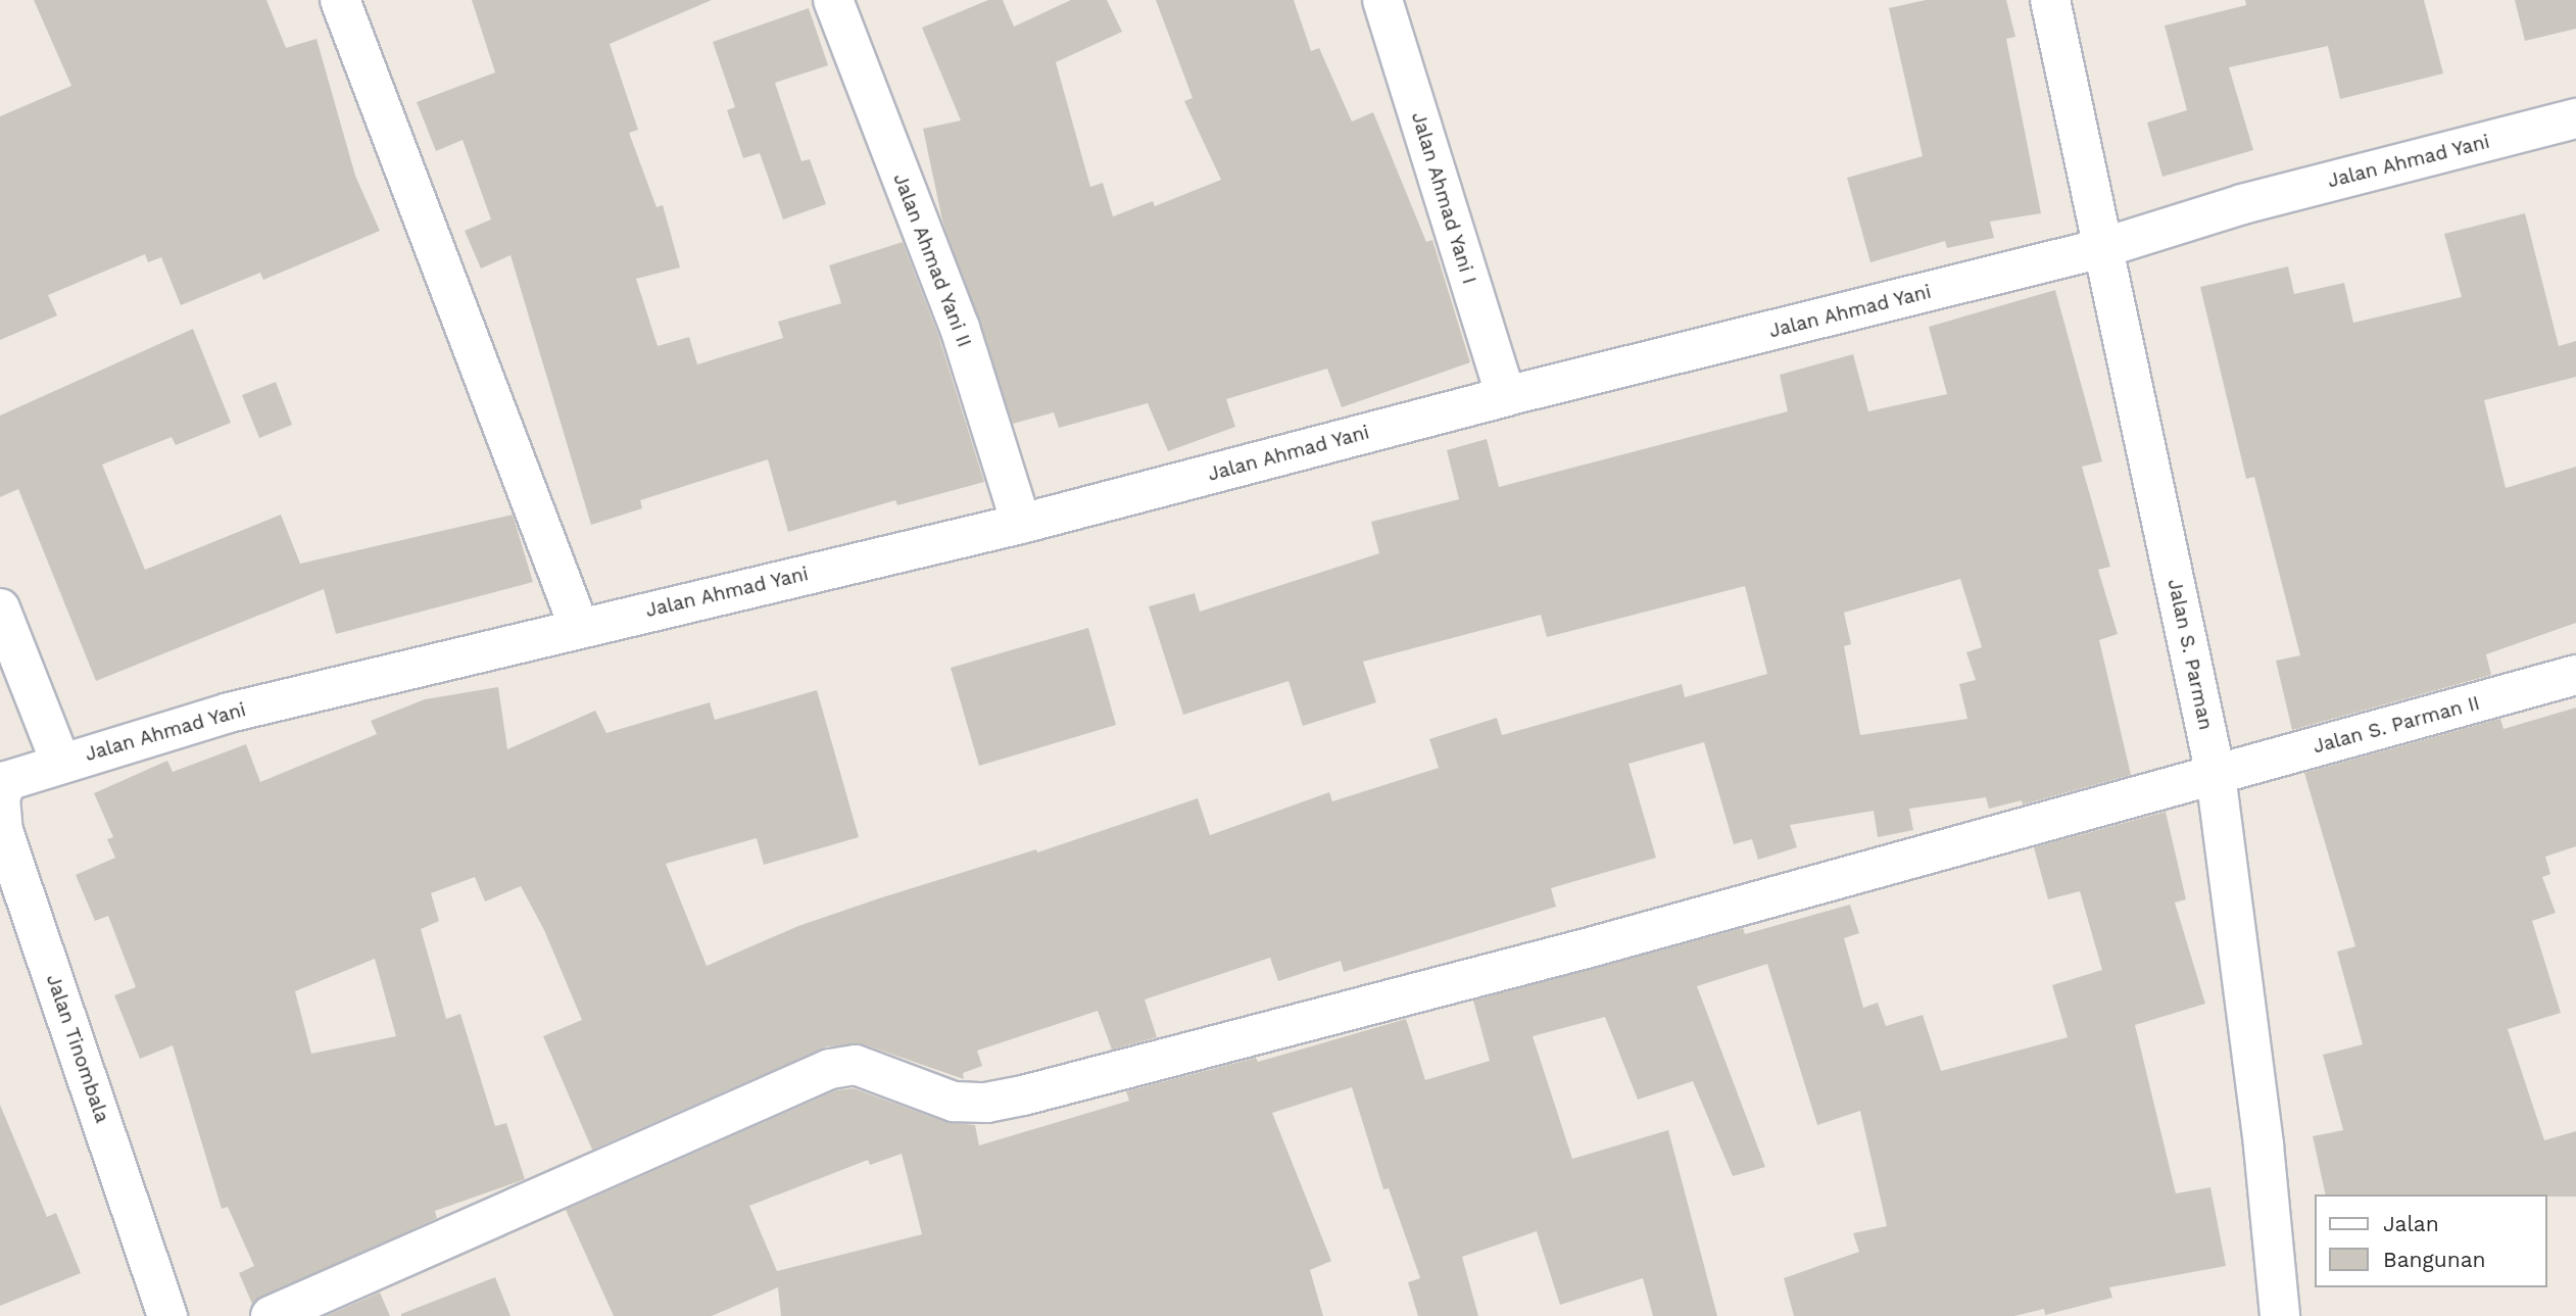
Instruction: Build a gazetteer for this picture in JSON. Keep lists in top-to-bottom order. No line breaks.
{"streets":{"street":["Jalan Ahmad Yani","Jalan Ahmad Yani I","Jalan Ahmad Yani II","Jalan S. Parman","Jalan S. Parman II","Jalan Tinombala"]},"crossings":[["Jalan Ahmad Yani","Jalan Ahmad Yani I"],["Jalan Ahmad Yani","Jalan Ahmad Yani II"],["Jalan Ahmad Yani","Jalan S. Parman"],["Jalan Ahmad Yani","Jalan Tinombala"],["Jalan S. Parman","Jalan S. Parman II"]],"legend":["Jalan","Bangunan"]}
